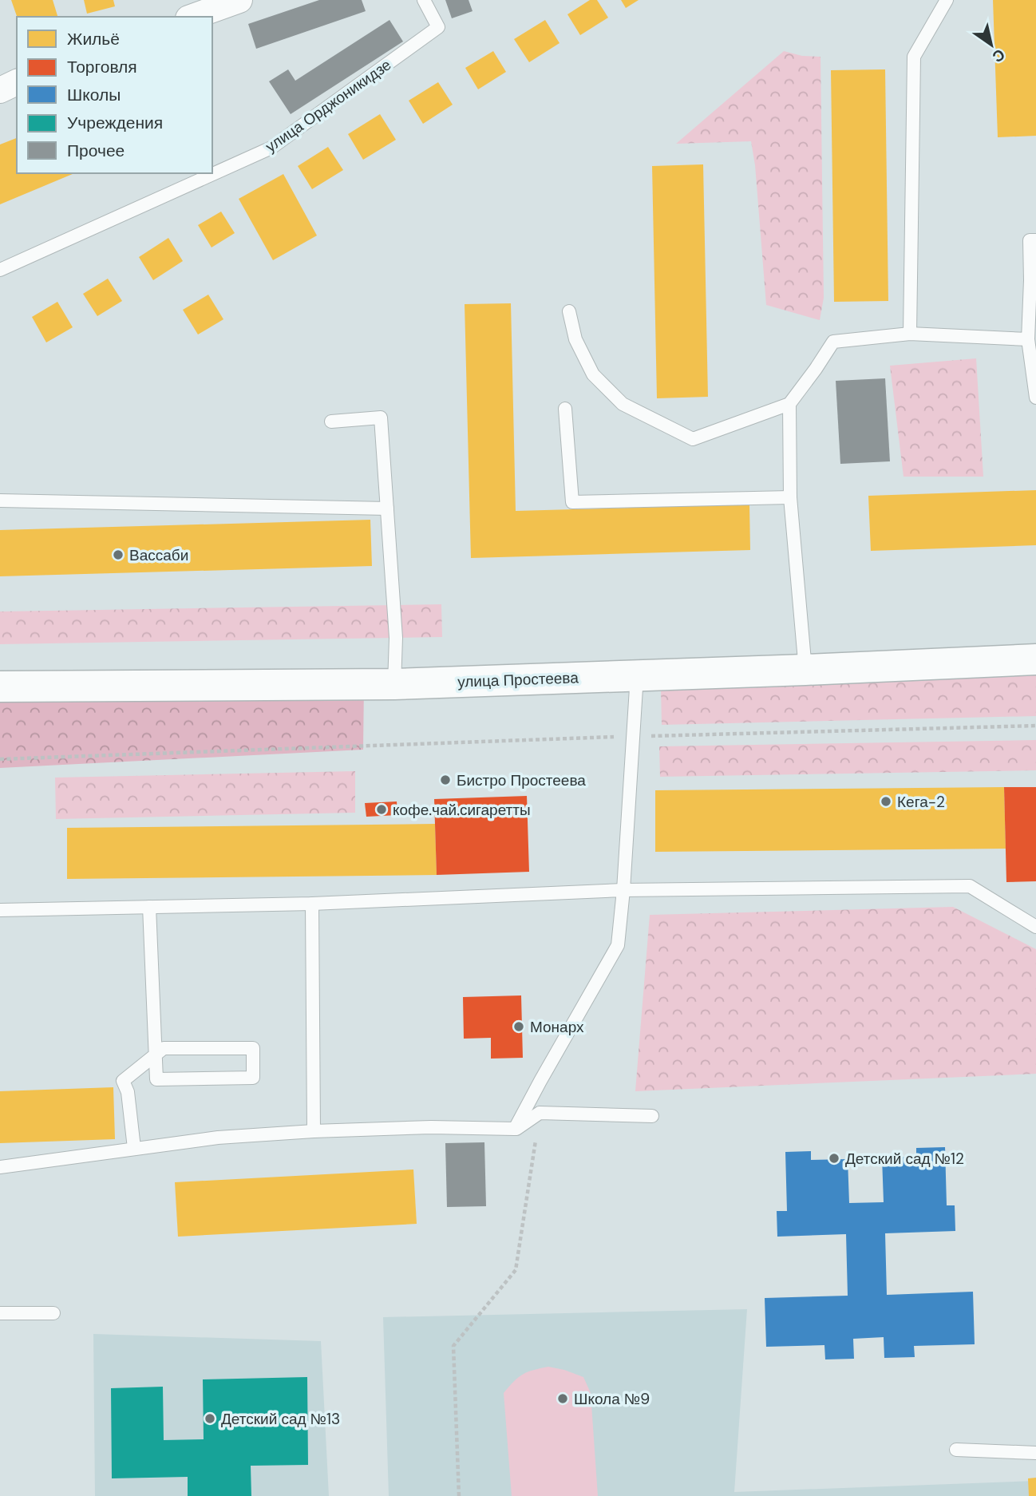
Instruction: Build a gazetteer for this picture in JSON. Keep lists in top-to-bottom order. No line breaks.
{"streets":{"street":["улица Простеева"],"lane":["улица Орджоникидзе"]},"places":["Вассаби","Бистро Простеева","Кега-2","кофе.чай.сигаретты","Монарх","Детский сад №12","Школа №9","Детский сад №13"],"legend":["Жильё","Торговля","Школы","Учреждения","Прочее"],"north":"bottom right"}
